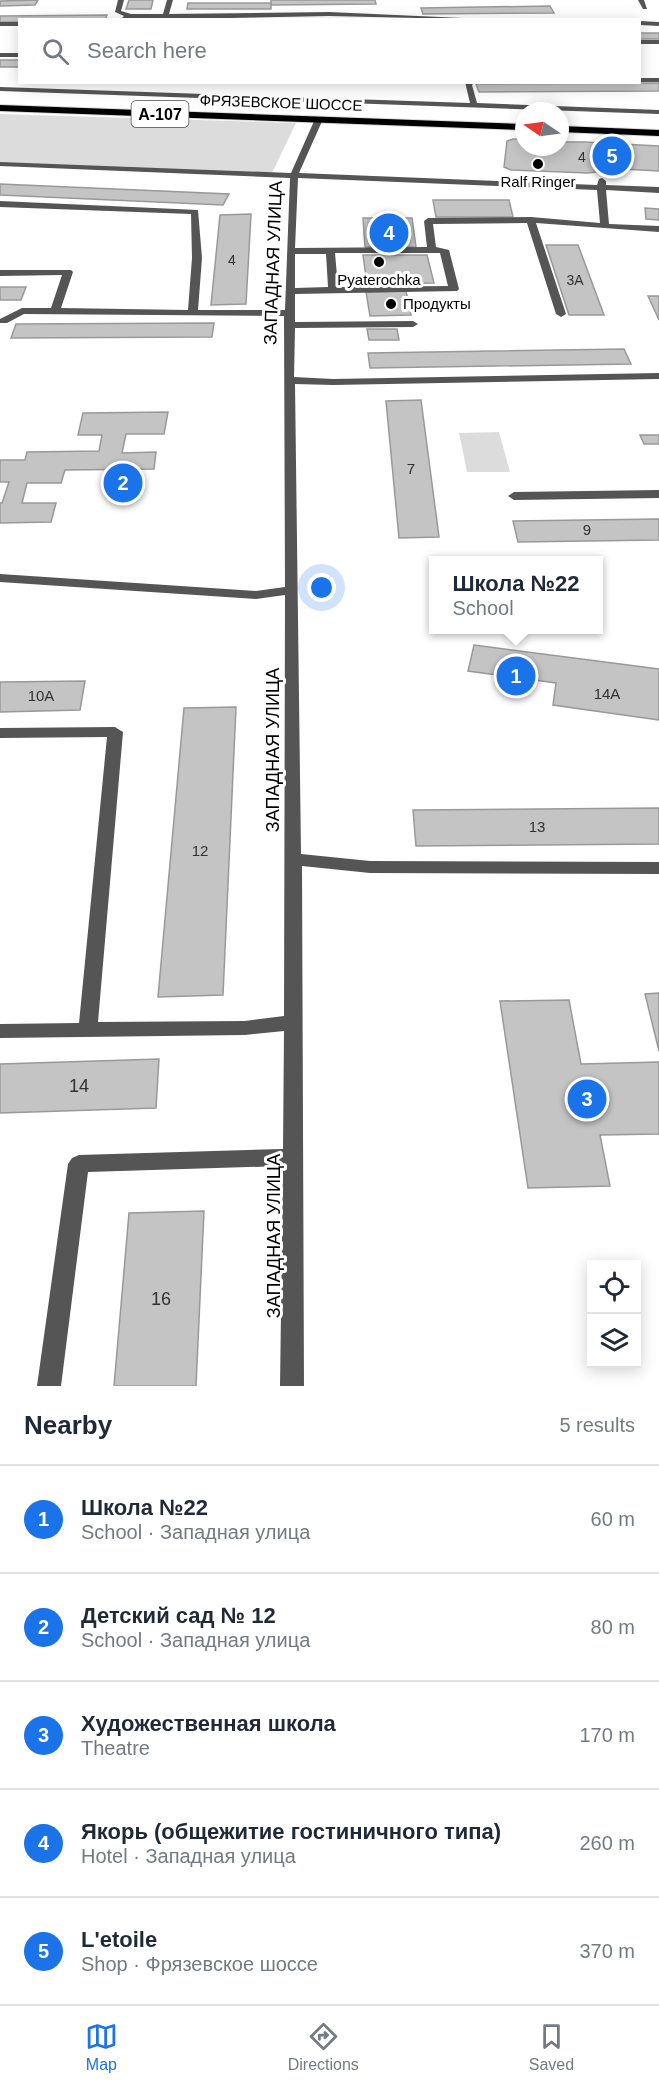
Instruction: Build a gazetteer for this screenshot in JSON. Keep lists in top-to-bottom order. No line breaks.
{"streets":{"highway":["ФРЯЗЕВСКОЕ ШОССЕ","А-107"],"street":["ЗАПАДНАЯ УЛИЦА"]},"crossings":[["ФРЯЗЕВСКОЕ ШОССЕ","ЗАПАДНАЯ УЛИЦА"]],"places":["Ralf Ringer","Pyaterochka","Продукты"],"house_numbers":["4","4","3А","7","9","14А","10А","13","12","14","16"],"north":"left","page":{"search":"Search here","pins":["5","4","2","1","3"],"popup":["Школа №22","School"],"heading":["Nearby","5 results"],"list":[{"mark":"1","name":"Школа №22","note":"School · Западная улица","value":"60 m"},{"mark":"2","name":"Детский сад № 12","note":"School · Западная улица","value":"80 m"},{"mark":"3","name":"Художественная школа","note":"Theatre","value":"170 m"},{"mark":"4","name":"Якорь (общежитие гостиничного типа)","note":"Hotel · Западная улица","value":"260 m"},{"mark":"5","name":"L'etoile","note":"Shop · Фрязевское шоссе","value":"370 m"}],"nav":["Map","Directions","Saved"]}}
